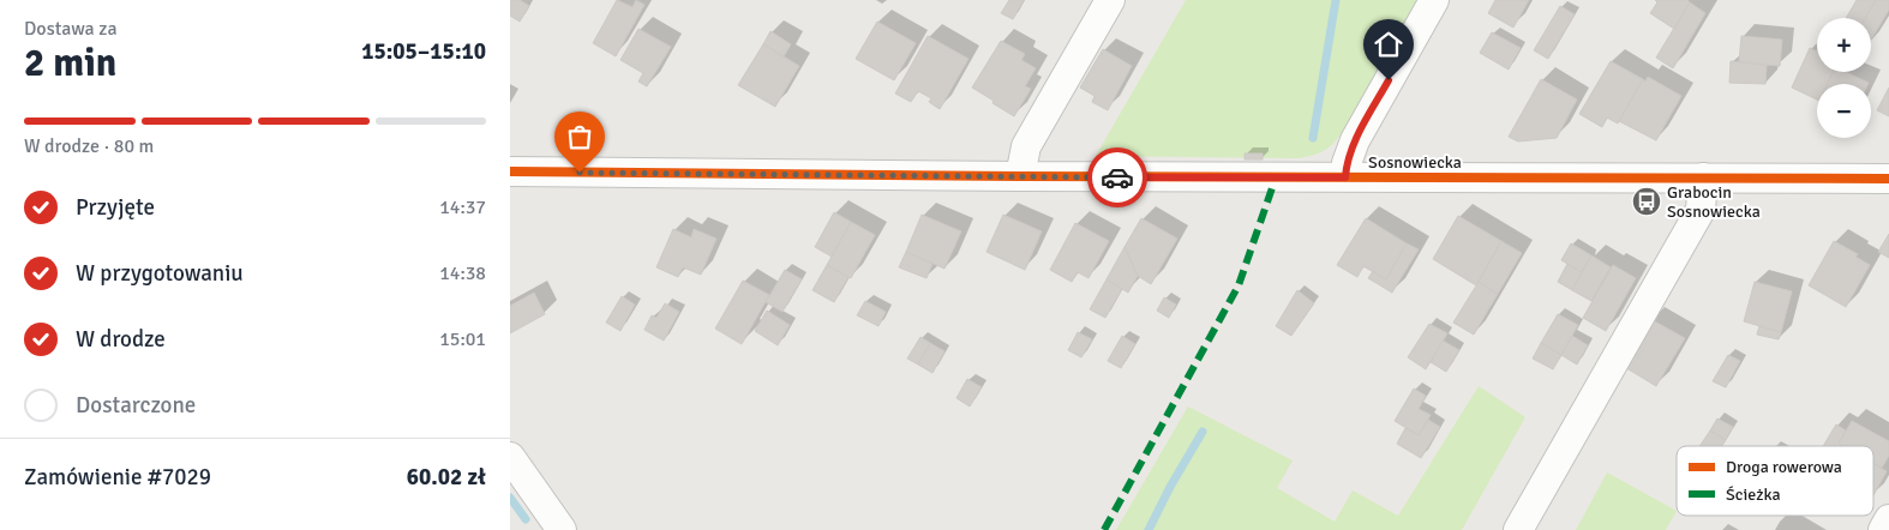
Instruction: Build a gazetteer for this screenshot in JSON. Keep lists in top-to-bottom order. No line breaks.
{"streets":{"street":["Sosnowiecka"]},"places":{"bus stop":["Grabocin Sosnowiecka"]},"legend":["Droga rowerowa","Ścieżka"],"page":{"heading":["2 min","Dostawa za","15:05–15:10"],"panel":["Zamówienie #7029","60.02 zł"],"map_buttons":["+","−"],"bar":"W drodze · 80 m","list":[["Przyjęte","14:37"],["W przygotowaniu","14:38"],["W drodze","15:01"],"Dostarczone"]}}
